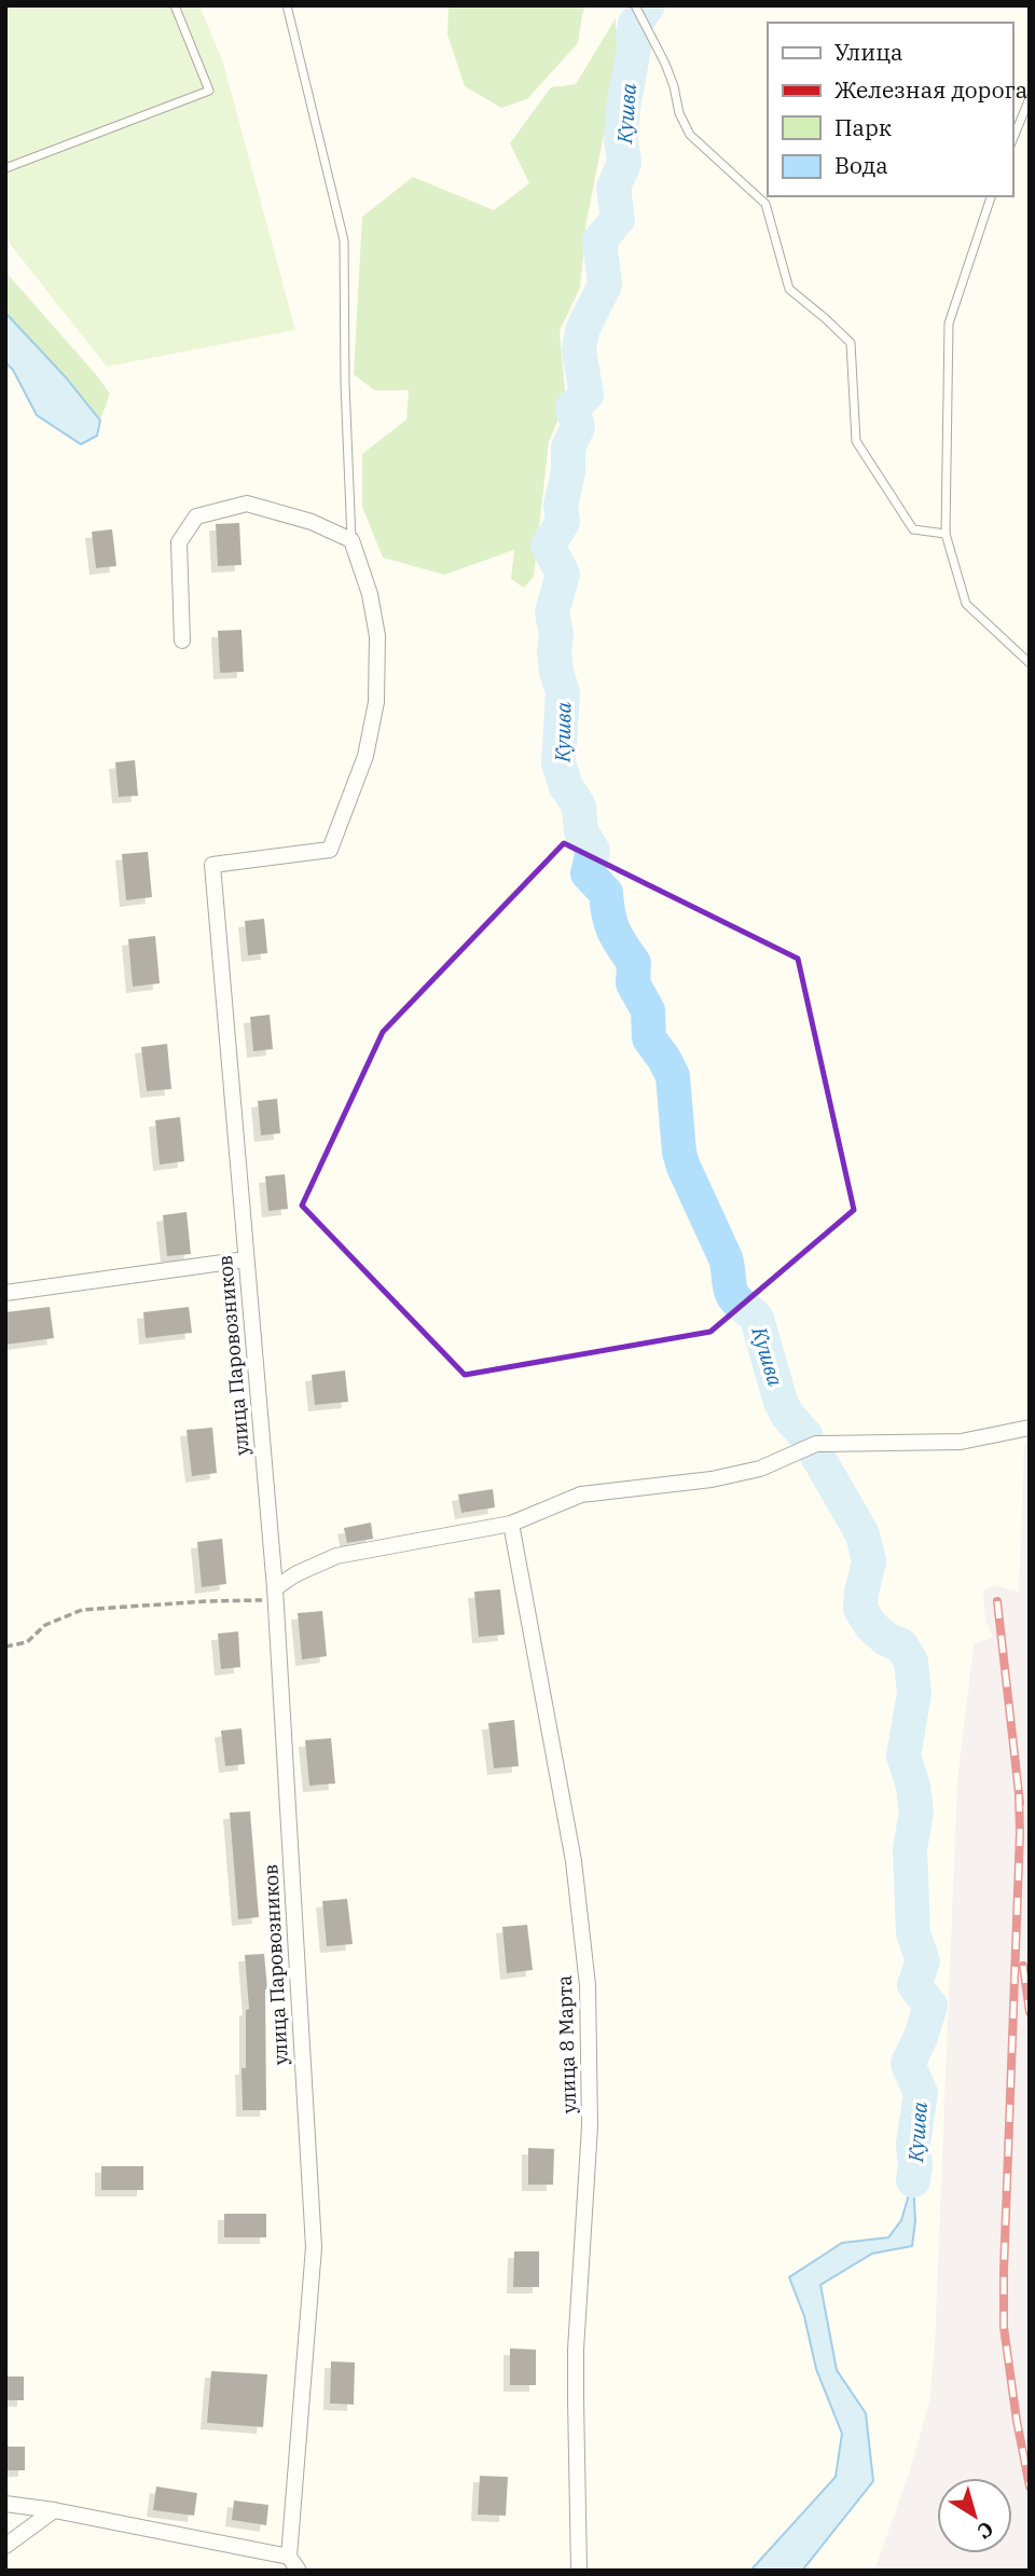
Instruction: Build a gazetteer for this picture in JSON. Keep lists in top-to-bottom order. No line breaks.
{"streets":{"street":["улица Паровозников","улица 8 Марта"]},"water":["Кушва"],"legend":["Улица","Железная дорога","Парк","Вода"],"north":"bottom right"}
